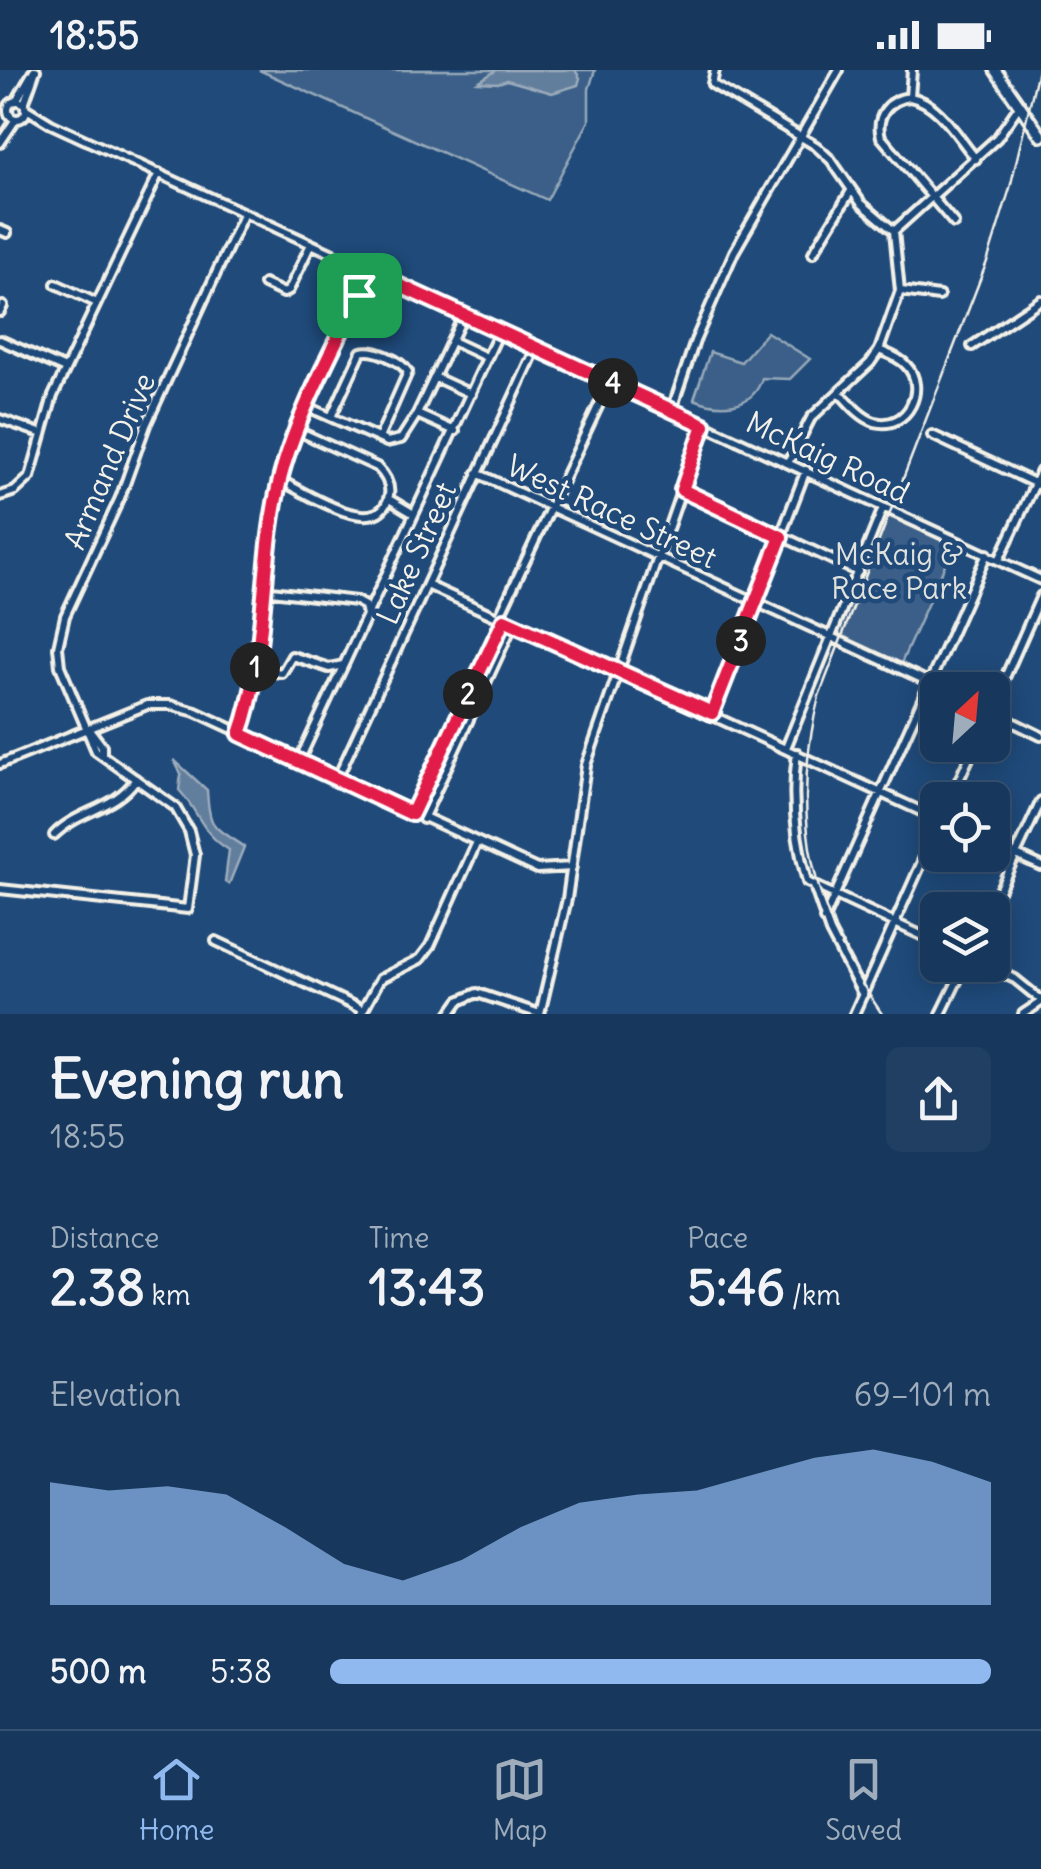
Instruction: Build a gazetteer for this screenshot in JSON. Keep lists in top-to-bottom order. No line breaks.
{"streets":{"street":["McKaig Road","Armand Drive","West Race Street","Lake Street"]},"crossings":[["McKaig Road","Armand Drive"],["McKaig Road","Lake Street"],["West Race Street","Lake Street"]],"parks":["McKaig & Race Park"],"north":"top right","page":{"status":"18:55","pins":["4","3","1","2"],"heading":["Evening run","18:55"],"stats":[["Distance","2.38 km"],["Time","13:43"],["Pace","5:46 /km"]],"chart":["Elevation","69–101 m"],"list":[{"name":"500 m","note":"5:38"}],"tabs":["Home","Map","Saved"]}}
